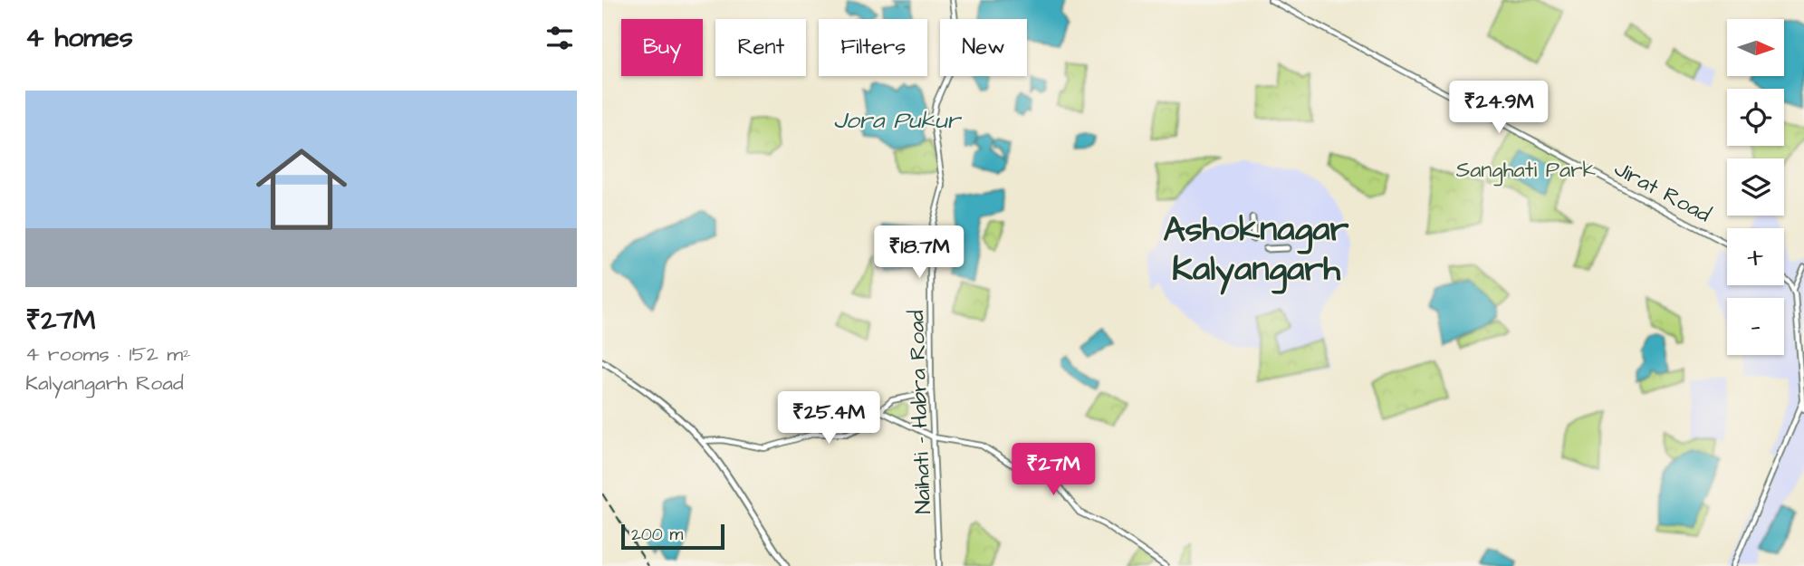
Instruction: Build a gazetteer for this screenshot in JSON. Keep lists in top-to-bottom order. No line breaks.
{"streets":{"main road":["Jirat Road","Naihati - Habra Road"]},"districts":["Ashoknagar Kalyangarh"],"water":["Jora Pukur"],"parks":["Sanghati Park"],"scale_bar":"200 m","north":"right","page":{"heading":"4 homes","map_buttons":["+","−"],"chip":["Buy","Rent","Filters","New"],"list":[{"name":"₹27M","note":"4 rooms · 152 m² · Kalyangarh Road"}],"price":["₹24.9M","₹18.7M","₹25.4M","₹27M"],"scale":"200 m"}}
